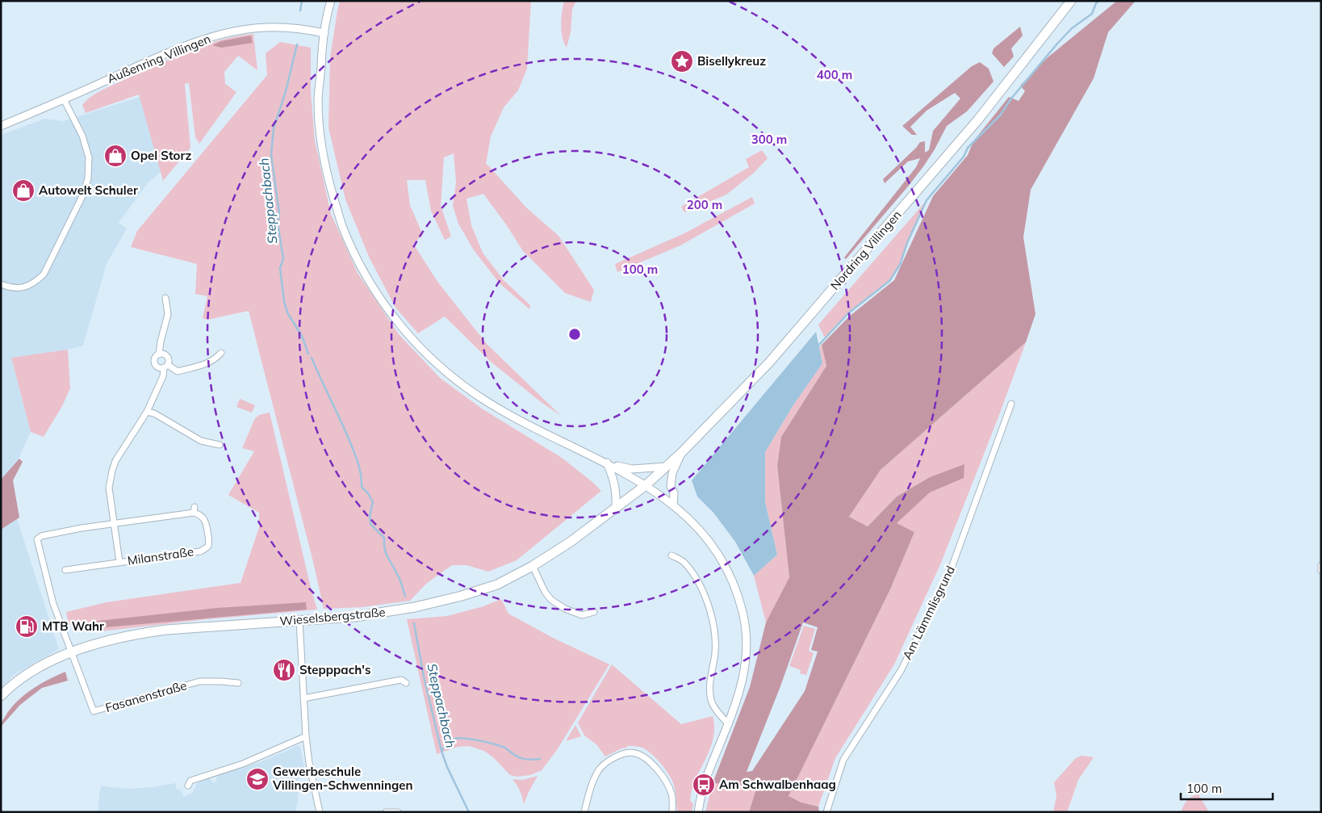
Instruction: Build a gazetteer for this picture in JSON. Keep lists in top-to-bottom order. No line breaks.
{"streets":{"main road":["Nordring Villingen","Wieselsbergstraße"],"street":["Außenring Villingen","Milanstraße","Am Lämmlisgrund","Fasanenstraße"]},"crossings":[["Nordring Villingen","Wieselsbergstraße"],["Milanstraße","Wieselsbergstraße"],["Milanstraße","Fasanenstraße"],["Wieselsbergstraße","Fasanenstraße"]],"water":["Steppachbach"],"places":{"place":["Bisellykreuz"],"shop":["Opel Storz","Autowelt Schuler"],"fuel station":["MTB Wahr"],"restaurant":["Stepppach's"],"school or university":["Gewerbeschule Villingen-Schwenningen"],"bus stop":["Am Schwalbenhaag"]},"scale_bar":"100 m","rings":["400 m","300 m","200 m","100 m"]}
